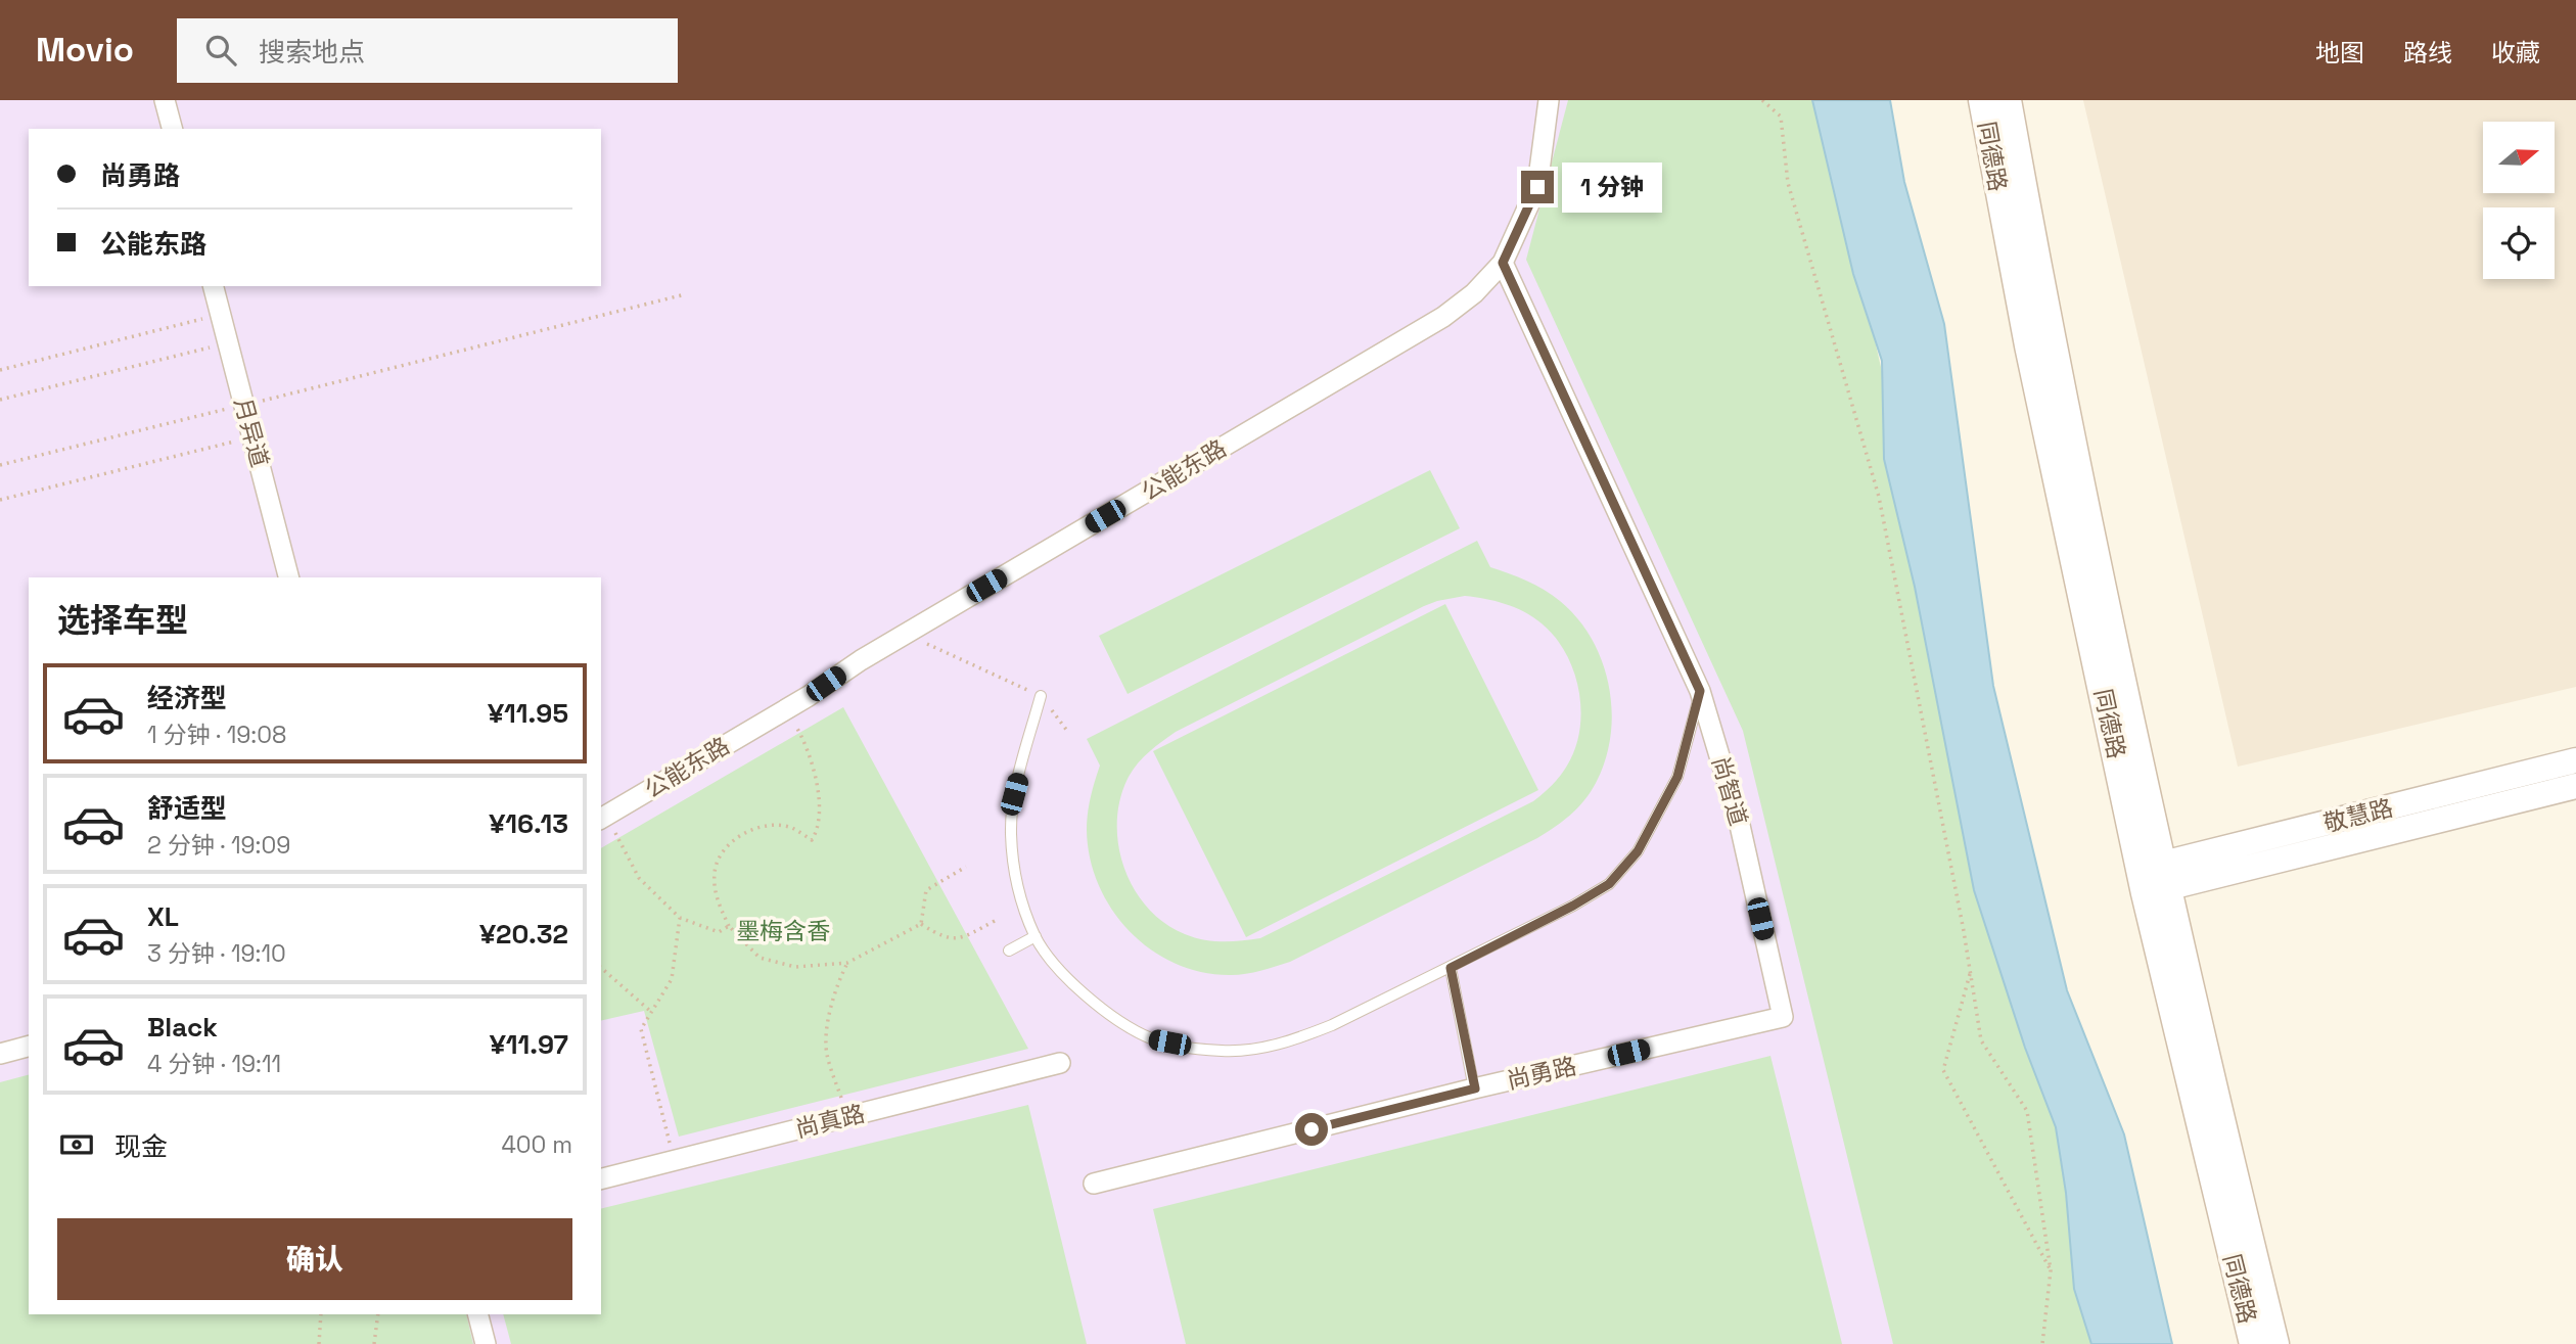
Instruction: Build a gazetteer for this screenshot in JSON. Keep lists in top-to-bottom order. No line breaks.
{"streets":{"main road":["同德路"],"street":["月异道","公能东路","尚智道","敬慧路","尚勇路","尚真路"]},"crossings":[["同德路","敬慧路"],["公能东路","尚智道"],["尚智道","尚勇路"]],"parks":["墨梅含香"],"north":"right","page":{"header":"Movio","search":"搜索地点","nav":["地图","路线","收藏"],"banner":["尚勇路","公能东路"],"bubble":"1 分钟","heading":"选择车型","list":[{"name":"经济型","note":"1 分钟 · 19:08","value":"¥11.95"},{"name":"舒适型","note":"2 分钟 · 19:09","value":"¥16.13"},{"name":"XL","note":"3 分钟 · 19:10","value":"¥20.32"},{"name":"Black","note":"4 分钟 · 19:11","value":"¥11.97"}],"pay":["现金","400 m"],"buttons":"确认"}}
